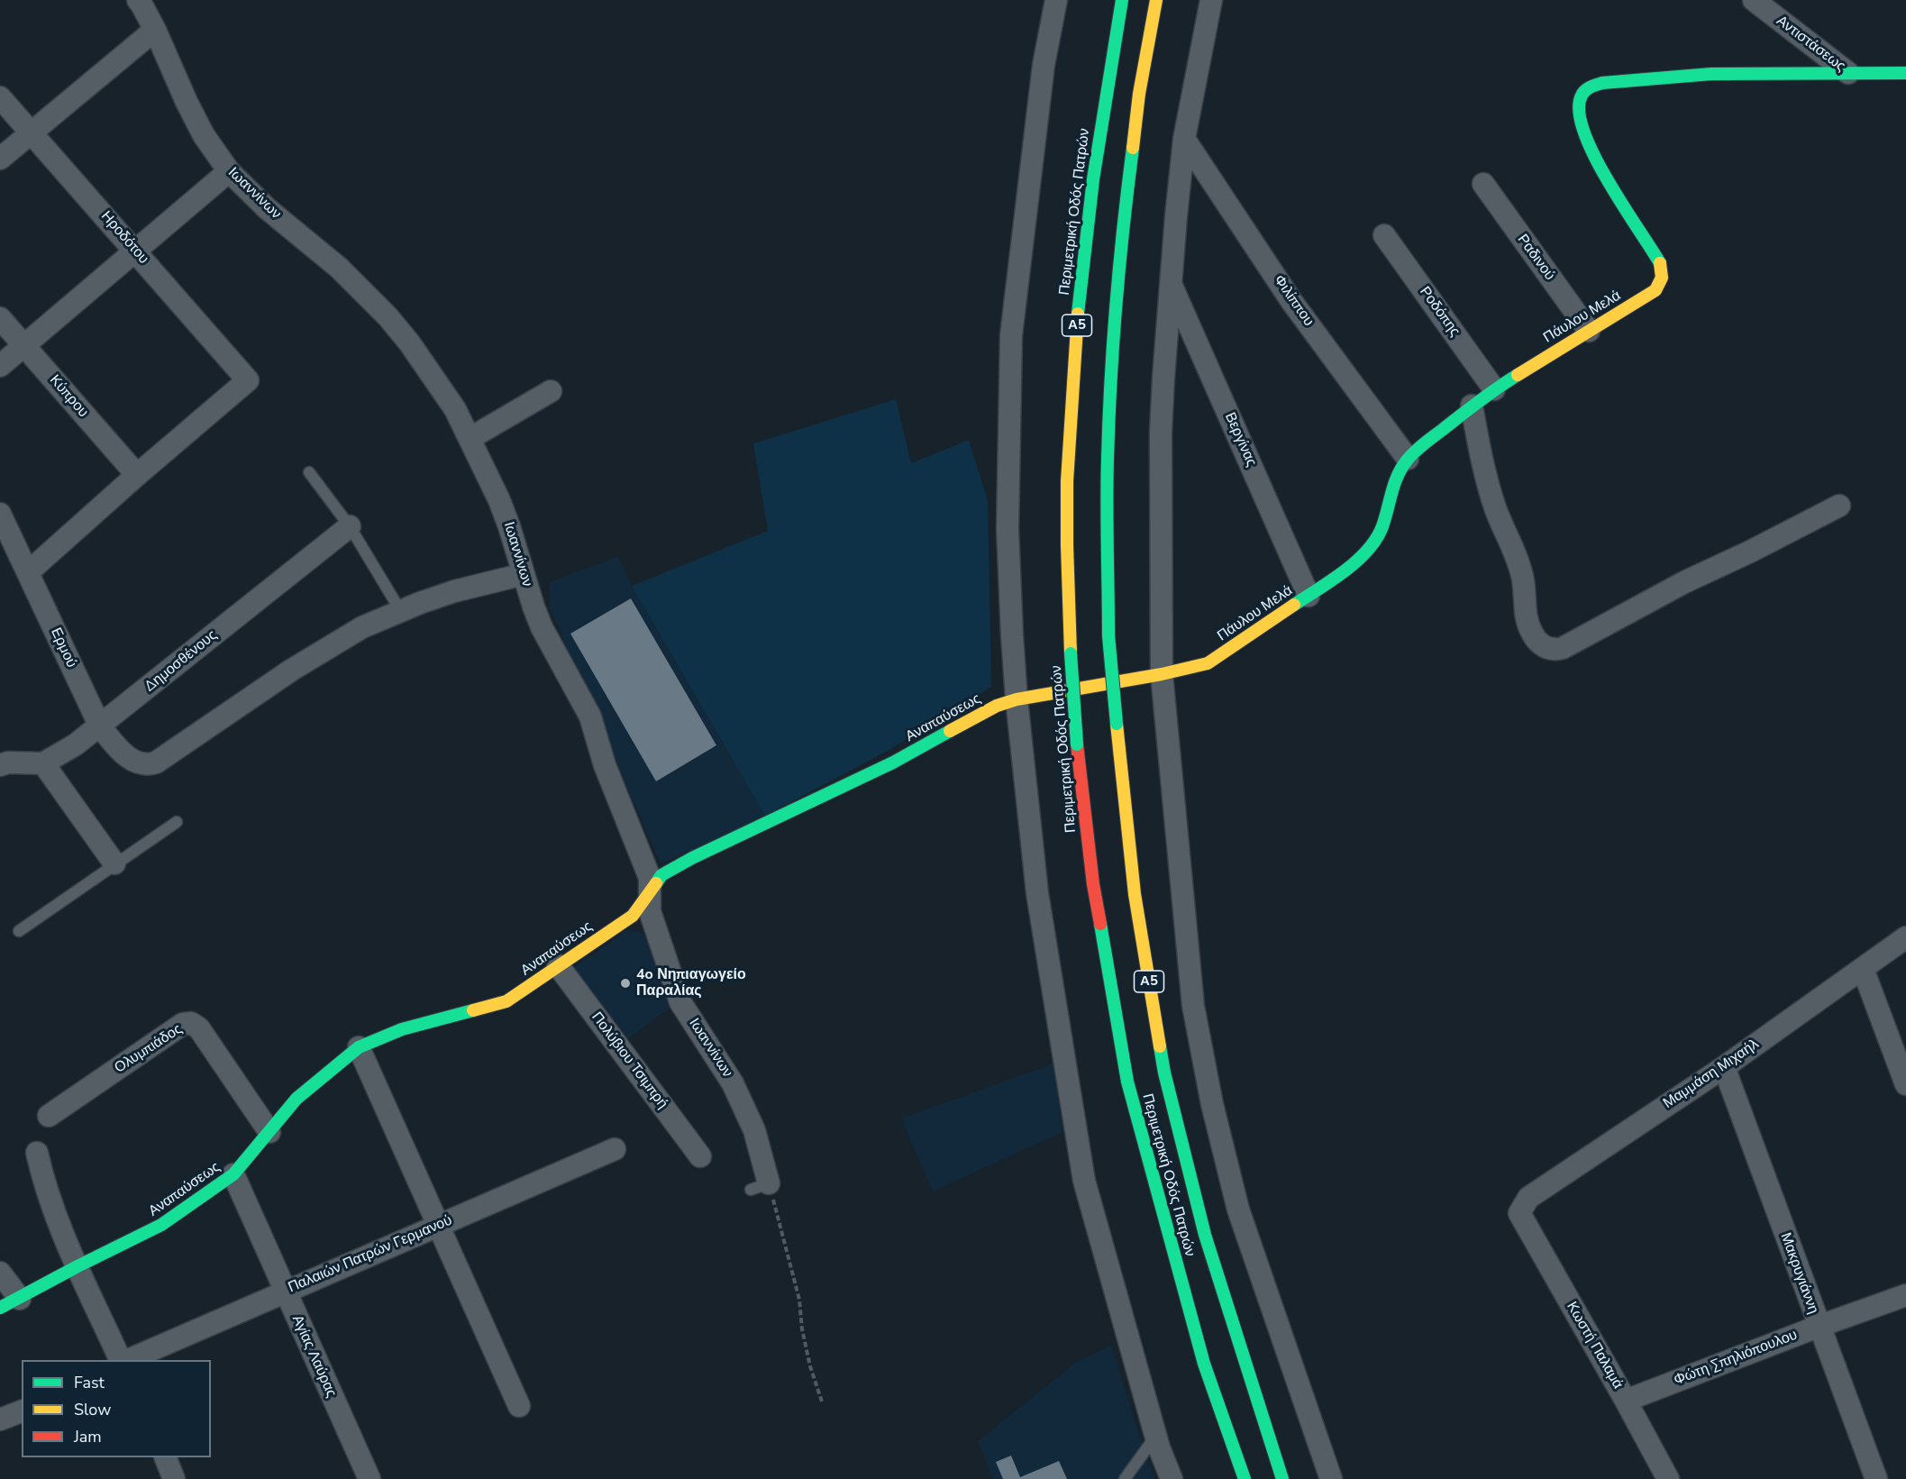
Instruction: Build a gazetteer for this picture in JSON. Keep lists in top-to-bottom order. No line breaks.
{"streets":{"main road":["Αντιστάσεως","Περιμετρική Οδός Πατρών","Πάυλου Μελά","Α5","Αναπαύσεως"],"street":["Ιωαννίνων","Ηροδότου","Ραδινού","Φιλίππου","Ροδόπης","Κύπρου","Βεργίνας","Ερμού","Δημοσθένους","Ολυμπιάδος","Πολύβιου Τσιμπρή","Μαμμάση Μιχαήλ","Παλαιών Πατρών Γερμανού","Μακρυγιάννη","Κωστή Παλαμά","Αγίας Λαύρας","Φώτη Σπηλιόπουλου"]},"crossings":[["Αντιστάσεως","Πάυλου Μελά"],["Ιωαννίνων","Αναπαύσεως"],["Ηροδότου","Κύπρου"],["Ραδινού","Πάυλου Μελά"],["Φιλίππου","Πάυλου Μελά"],["Ροδόπης","Πάυλου Μελά"],["Πάυλου Μελά","Βεργίνας"],["Πάυλου Μελά","Αναπαύσεως"],["Ερμού","Δημοσθένους"],["Αναπαύσεως","Ολυμπιάδος"],["Αναπαύσεως","Πολύβιου Τσιμπρή"],["Αναπαύσεως","Αγίας Λαύρας"],["Μαμμάση Μιχαήλ","Μακρυγιάννη"],["Μαμμάση Μιχαήλ","Κωστή Παλαμά"],["Παλαιών Πατρών Γερμανού","Αγίας Λαύρας"],["Μακρυγιάννη","Φώτη Σπηλιόπουλου"],["Κωστή Παλαμά","Φώτη Σπηλιόπουλου"]],"places":["4o Νηπιαγωγείο Παραλίας"],"legend":["Fast","Slow","Jam"]}
